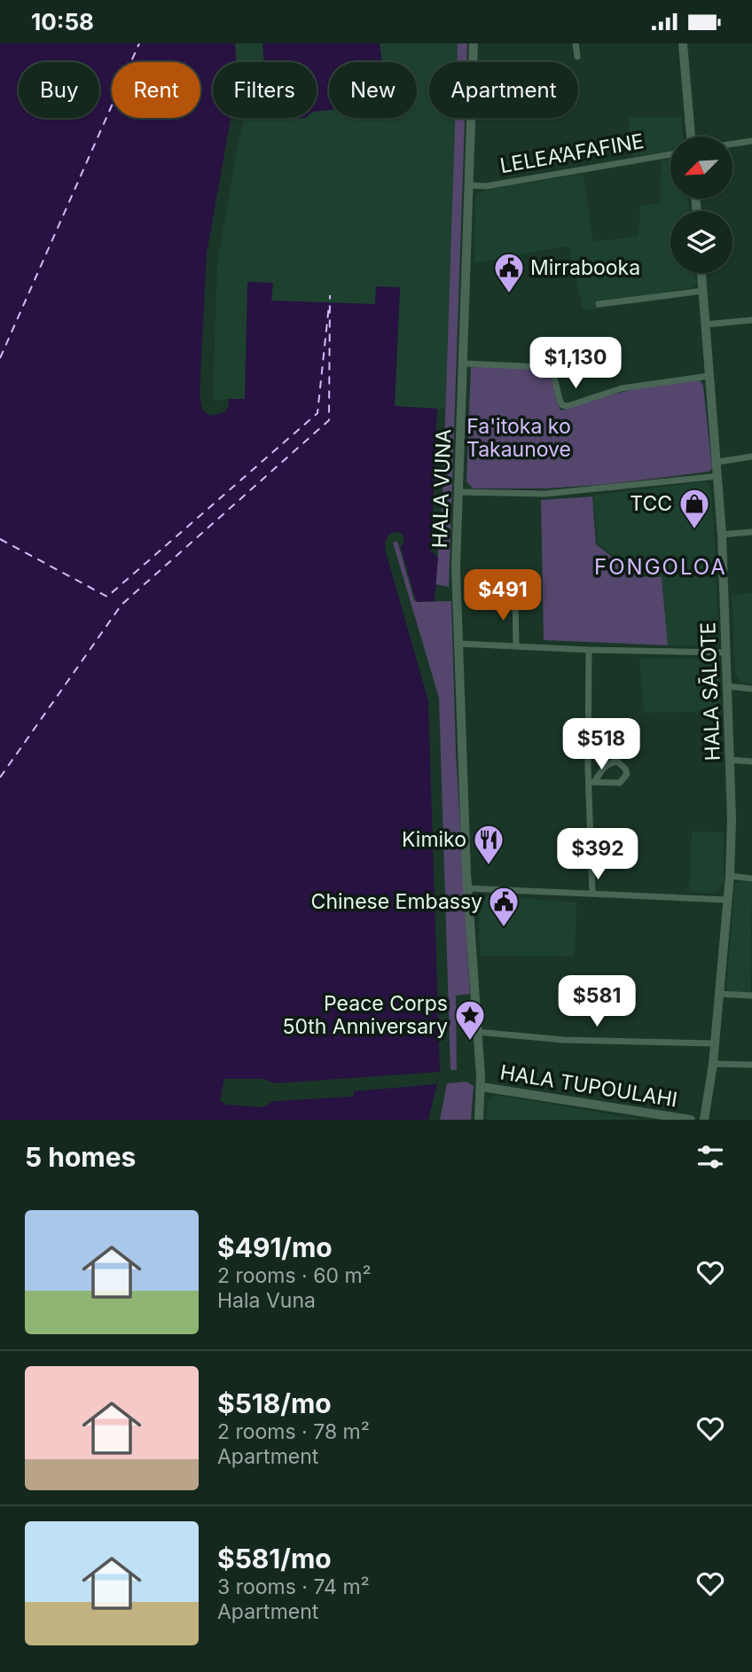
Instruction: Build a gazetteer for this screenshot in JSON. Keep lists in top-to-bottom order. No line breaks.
{"streets":{"main road":["HALA VUNA","HALA SĀLOTE","HALA TUPOULAHI"],"street":["LELEA’AFAFINE"]},"crossings":[["LELEA’AFAFINE","HALA VUNA"],["HALA VUNA","HALA TUPOULAHI"]],"districts":["FONGOLOA"],"parks":["Fa'itoka ko Takaunove"],"places":{"public building":["Mirrabooka","Chinese Embassy"],"shop":["TCC"],"restaurant":["Kimiko"],"place":["Peace Corps 50th Anniversary"]},"north":"bottom left","page":{"status":"10:58","chip":["Buy","Rent","Filters","New","Apartment"],"price":["$1,130","$491","$518","$392","$581"],"heading":"5 homes","list":[{"name":"$491/mo","note":"2 rooms · 60 m² · Hala Vuna"},{"name":"$518/mo","note":"2 rooms · 78 m² · Apartment"},{"name":"$581/mo","note":"3 rooms · 74 m² · Apartment"}]}}
